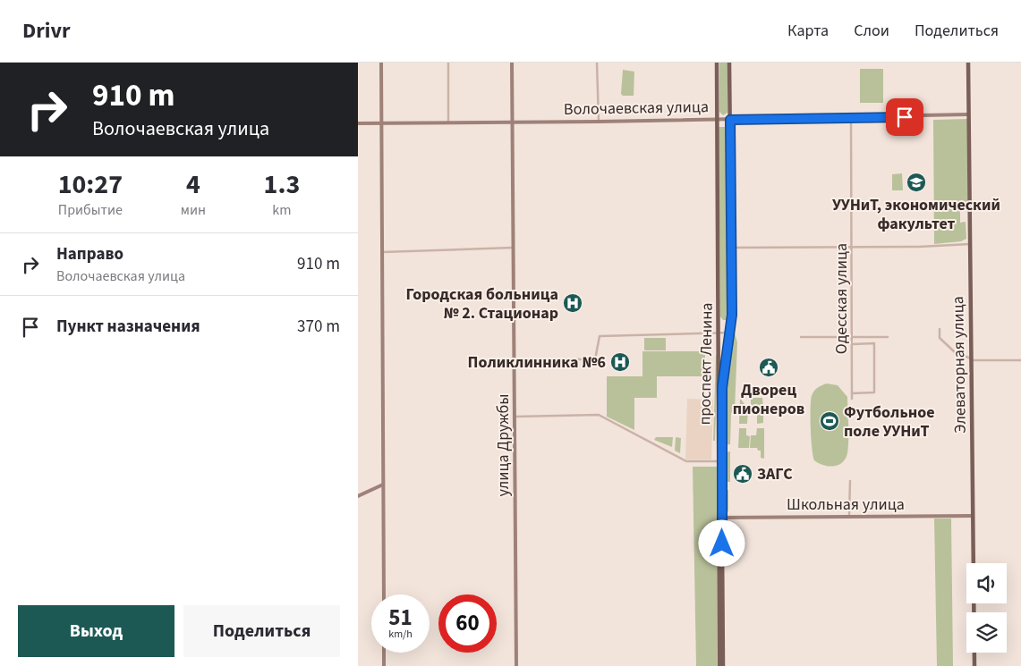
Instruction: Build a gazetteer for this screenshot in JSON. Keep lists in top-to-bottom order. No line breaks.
{"streets":{"main road":["Волочаевская улица","проспект Ленина","Элеваторная улица","улица Дружбы","Школьная улица"],"street":["Одесская улица"]},"crossings":[["Волочаевская улица","Одесская улица"],["Волочаевская улица","проспект Ленина"],["Волочаевская улица","Элеваторная улица"],["Волочаевская улица","улица Дружбы"],["проспект Ленина","Школьная улица"],["Элеваторная улица","Школьная улица"]],"places":{"school or university":["УУНиТ, экономический факультет"],"hospital":["Городская больница № 2. Стационар","Поликлинника №6"],"public building":["Дворец пионеров","ЗАГС"],"sports":["Футбольное поле УУНиТ"]},"page":{"header":"Drivr","nav":["Карта","Слои","Поделиться"],"turn":["910 m","Волочаевская улица"],"eta":["10:27","Прибытие","4","мин","1.3","km"],"list":[{"name":"Направо","note":"Волочаевская улица","value":"910 m"},{"name":"Пункт назначения","value":"370 m"}],"speed":"51 km/h","limit":"60","buttons":["Выход","Поделиться"]}}
